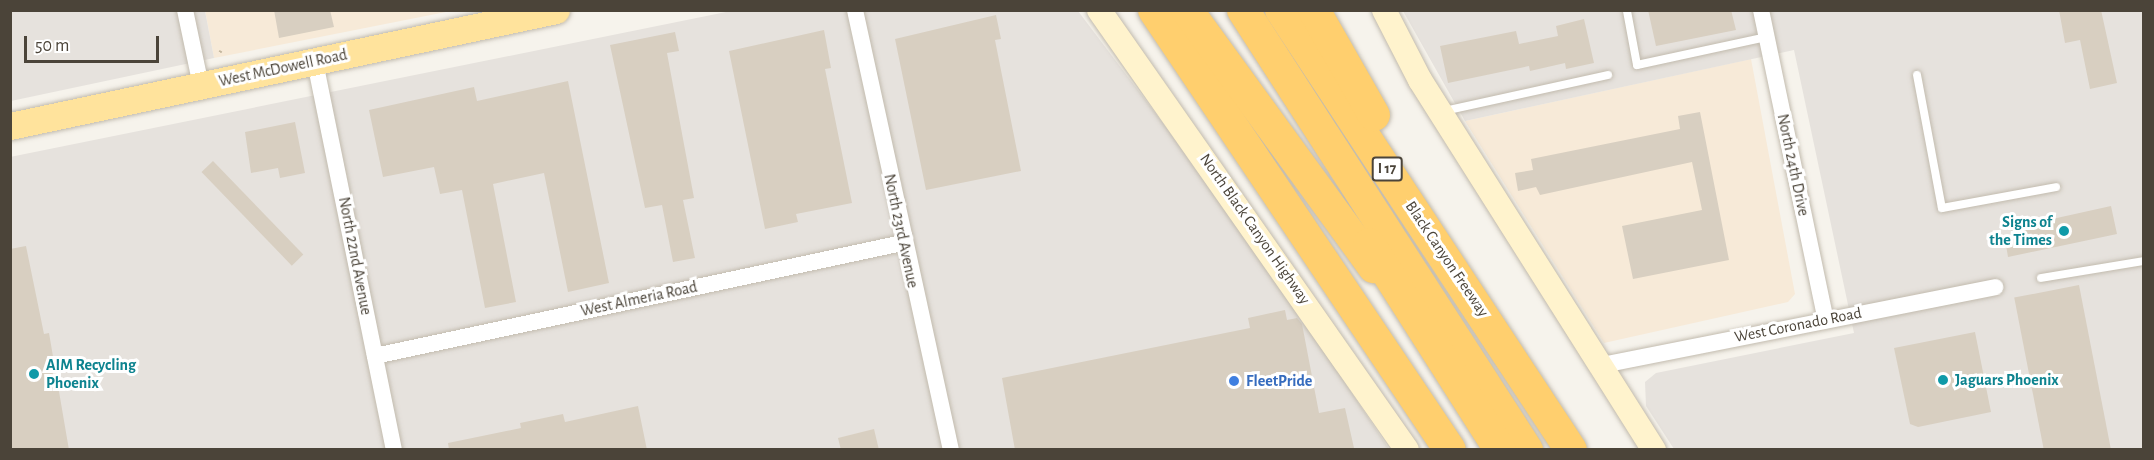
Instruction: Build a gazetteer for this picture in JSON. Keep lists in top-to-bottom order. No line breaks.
{"streets":{"highway":["I 17","Black Canyon Freeway"],"main road":["West McDowell Road","North Black Canyon Highway"],"street":["North 24th Drive","North 23rd Avenue","North 22nd Avenue","West Almeria Road","West Coronado Road"]},"crossings":[["West McDowell Road","North 22nd Avenue"],["North 24th Drive","West Coronado Road"],["North 23rd Avenue","West Almeria Road"],["North 22nd Avenue","West Almeria Road"]],"places":["Signs of the Times","AIM Recycling Phoenix","Jaguars Phoenix","FleetPride"],"scale_bar":"50 m"}
